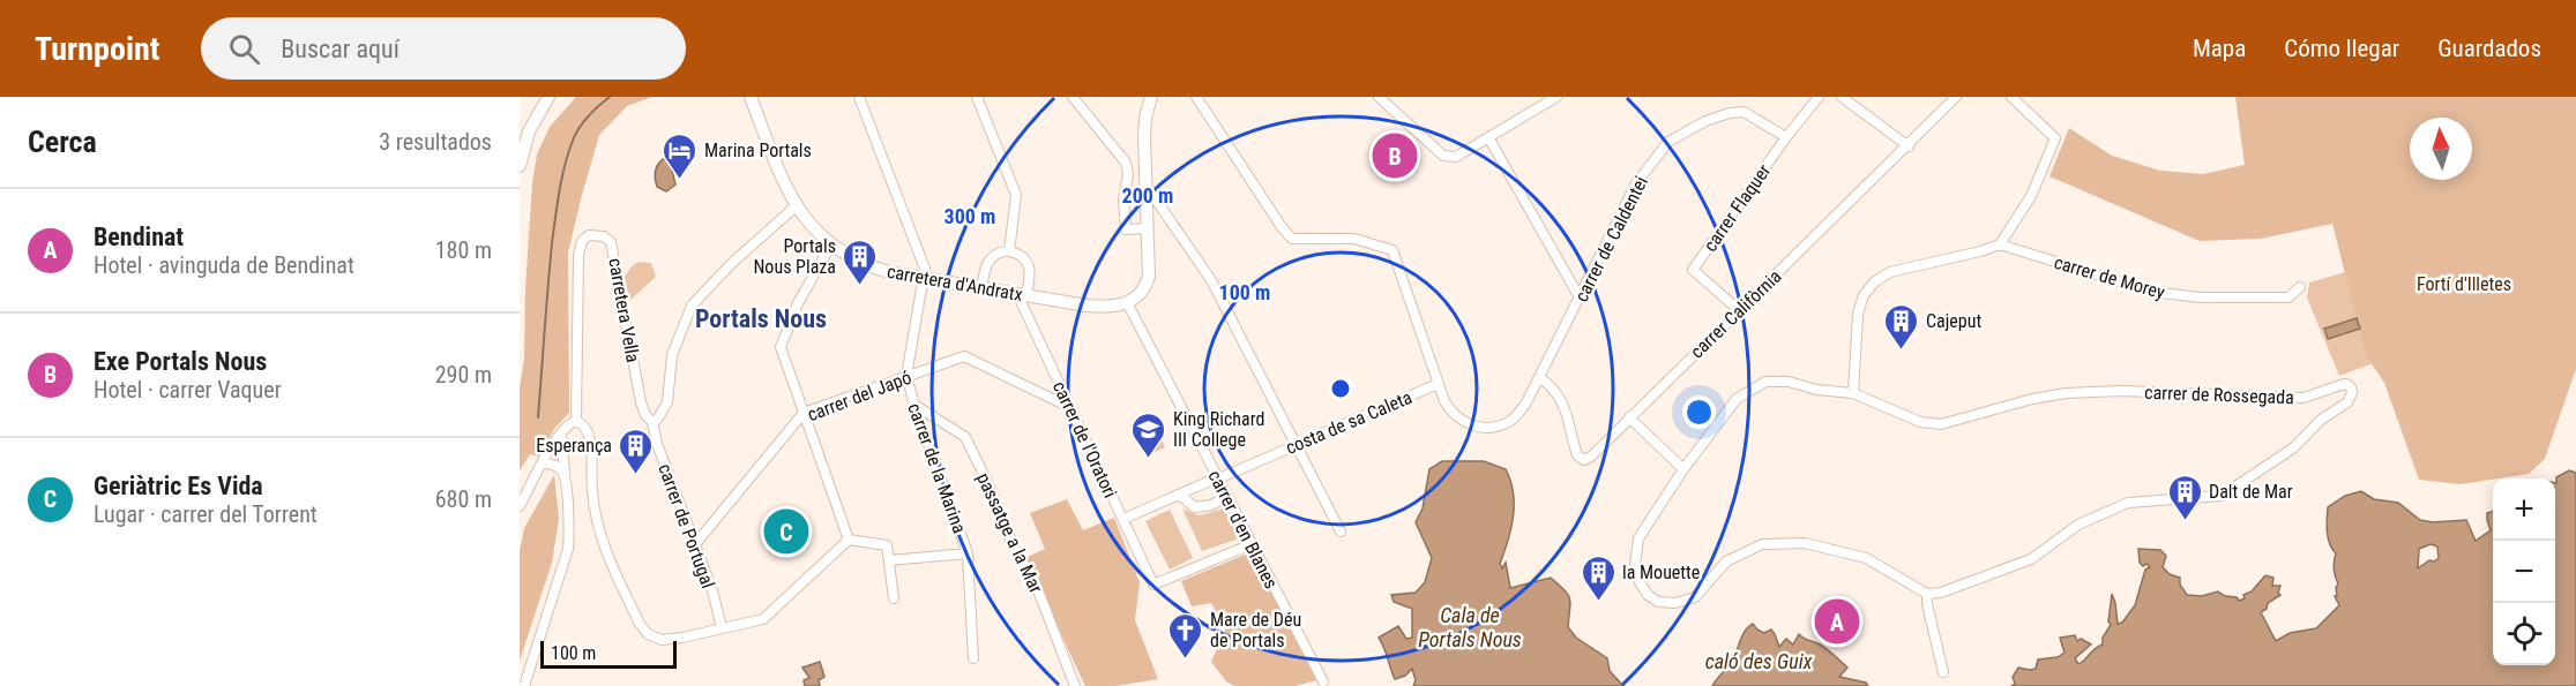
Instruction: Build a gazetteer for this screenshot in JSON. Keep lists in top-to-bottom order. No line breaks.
{"streets":{"main road":["carretera d'Andratx"],"street":["carrer Flaquer","carrer de Caldentei","carrer de Morey","carretera Vella","carrer Califòrnia","carrer de Rossegada","carrer del Japó","costa de sa Caleta","carrer de l'Oratori","carrer de la Marina","carrer de Portugal","carrer d'en Blanes","passatge a la Mar"]},"crossings":[["carrer Flaquer","carrer de Caldentei"],["carrer Flaquer","carrer Califòrnia"],["carrer de Caldentei","carrer Califòrnia"],["carrer de Caldentei","costa de sa Caleta"],["carretera d'Andratx","carrer de l'Oratori"],["carretera d'Andratx","carrer de la Marina"],["carretera d'Andratx","carrer d'en Blanes"],["carretera Vella","carrer de Portugal"],["carrer del Japó","carrer de l'Oratori"],["carrer del Japó","carrer de la Marina"],["carrer del Japó","carrer de Portugal"],["carrer de l'Oratori","carrer d'en Blanes"],["carrer de la Marina","passatge a la Mar"]],"districts":["Portals Nous"],"water":["Cala de Portals Nous","caló des Guix"],"parks":["Fortí d'Illetes"],"places":{"hotel":["Marina Portals"],"building":["Portals Nous Plaza","Cajeput","Esperança","Dalt de Mar","la Mouette"],"school or university":["King Richard III College"],"church":["Mare de Déu de Portals"]},"scale_bar":"100 m","north":"top","page":{"header":"Turnpoint","search":"Buscar aquí","nav":["Mapa","Cómo llegar","Guardados"],"heading":["Cerca","3 resultados"],"pins":["B","C","A"],"list":[{"mark":"A","name":"Bendinat","note":"Hotel · avinguda de Bendinat","value":"180 m"},{"mark":"B","name":"Exe Portals Nous","note":"Hotel · carrer Vaquer","value":"290 m"},{"mark":"C","name":"Geriàtric Es Vida","note":"Lugar · carrer del Torrent","value":"680 m"}],"map_buttons":["+","−"],"scale":"100 m"},"rings":["200 m","300 m","100 m"]}
